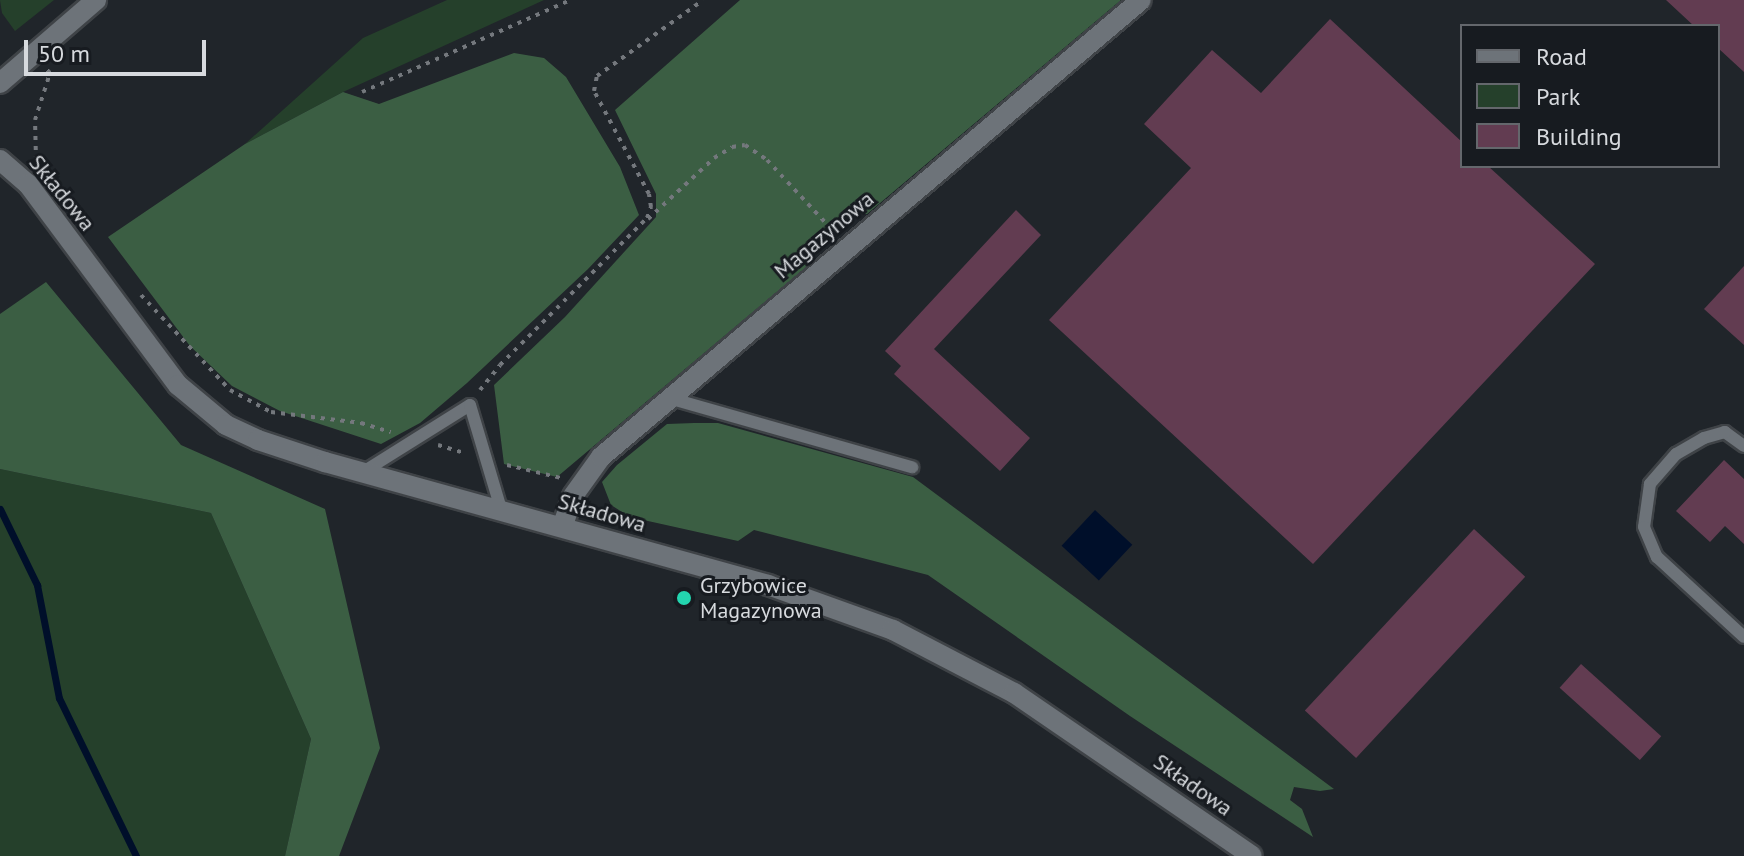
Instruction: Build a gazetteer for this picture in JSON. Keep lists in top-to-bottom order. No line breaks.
{"streets":{"main road":["Składowa","Magazynowa"]},"crossings":[["Składowa","Magazynowa"]],"places":["Grzybowice Magazynowa"],"legend":["Road","Park","Building"],"scale_bar":"50 m"}
